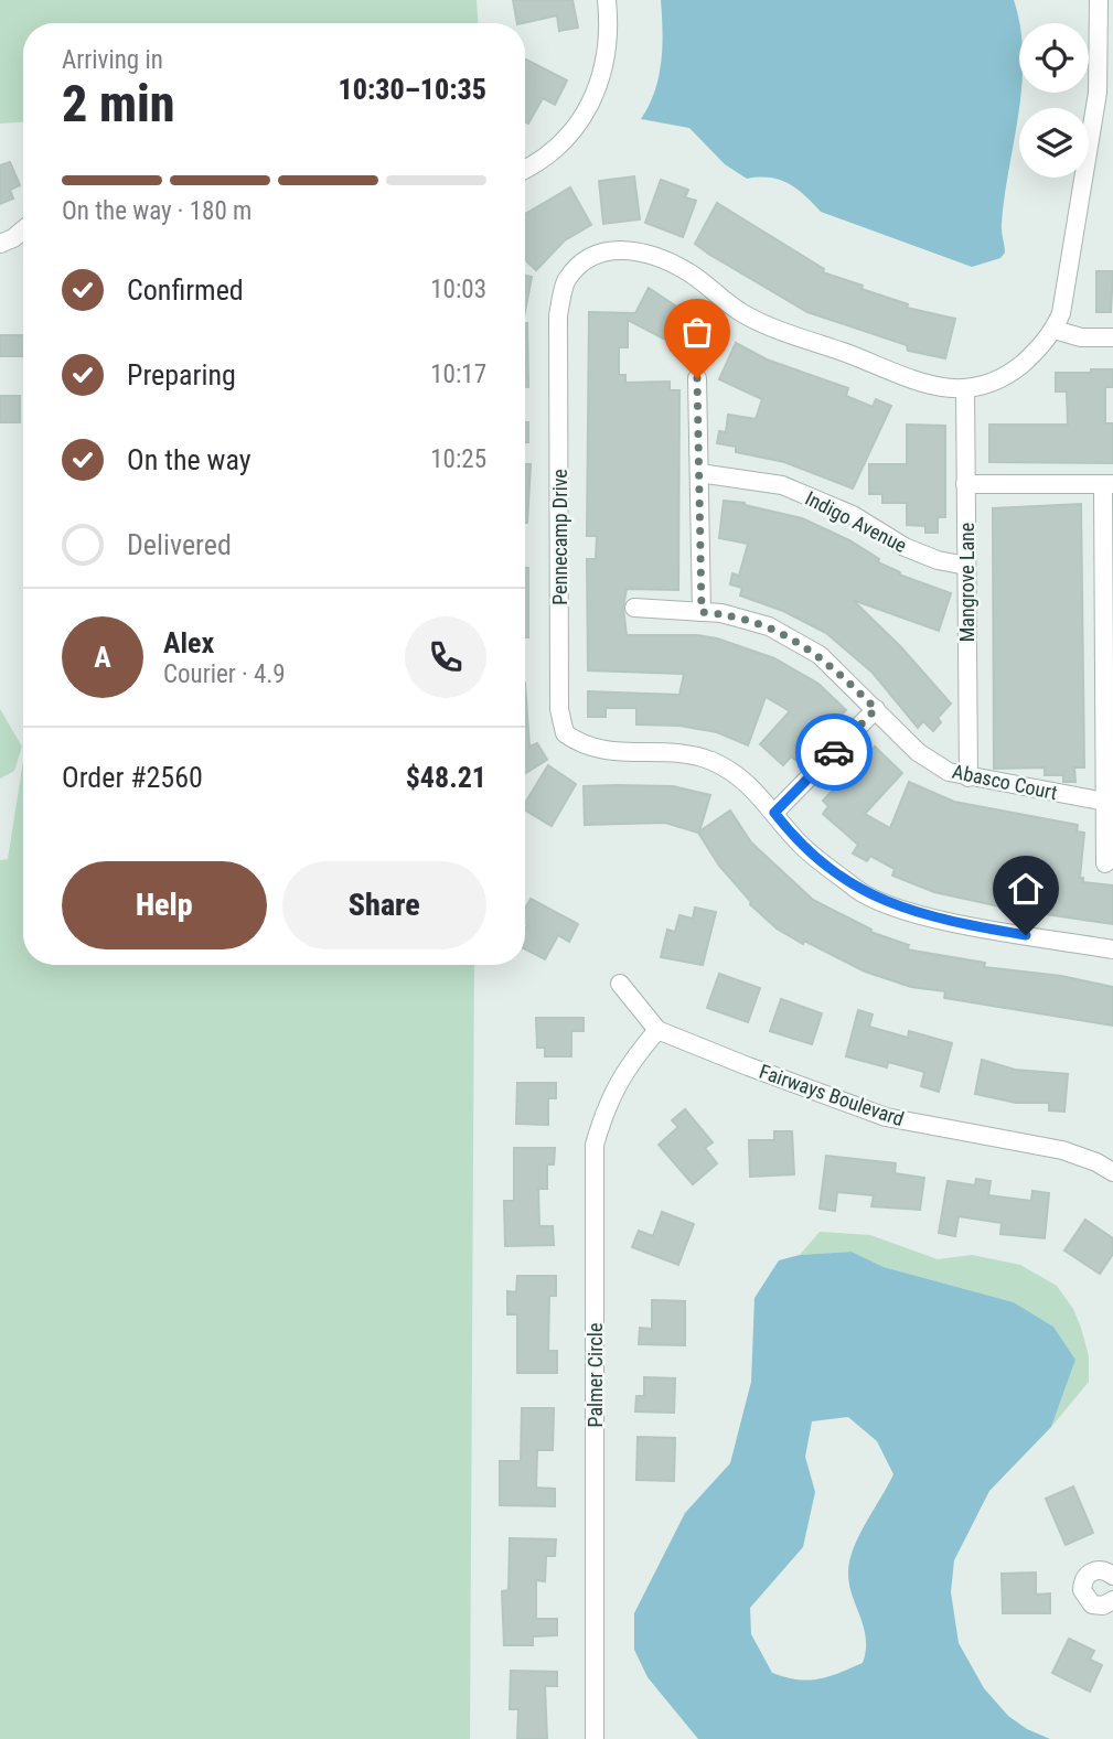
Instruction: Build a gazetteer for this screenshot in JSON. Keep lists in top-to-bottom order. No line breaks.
{"streets":{"street":["Indigo Avenue","Pennecamp Drive","Mangrove Lane","Abasco Court","Fairways Boulevard","Palmer Circle"]},"crossings":[["Indigo Avenue","Mangrove Lane"],["Pennecamp Drive","Mangrove Lane"],["Mangrove Lane","Abasco Court"],["Fairways Boulevard","Palmer Circle"]],"page":{"heading":["2 min","Arriving in","10:30–10:35"],"panel":["Alex","Courier · 4.9","Order #2560","$48.21"],"bar":"On the way · 180 m","list":[["Confirmed","10:03"],["Preparing","10:17"],["On the way","10:25"],"Delivered"],"round":"A","buttons":["Help","Share"]}}
